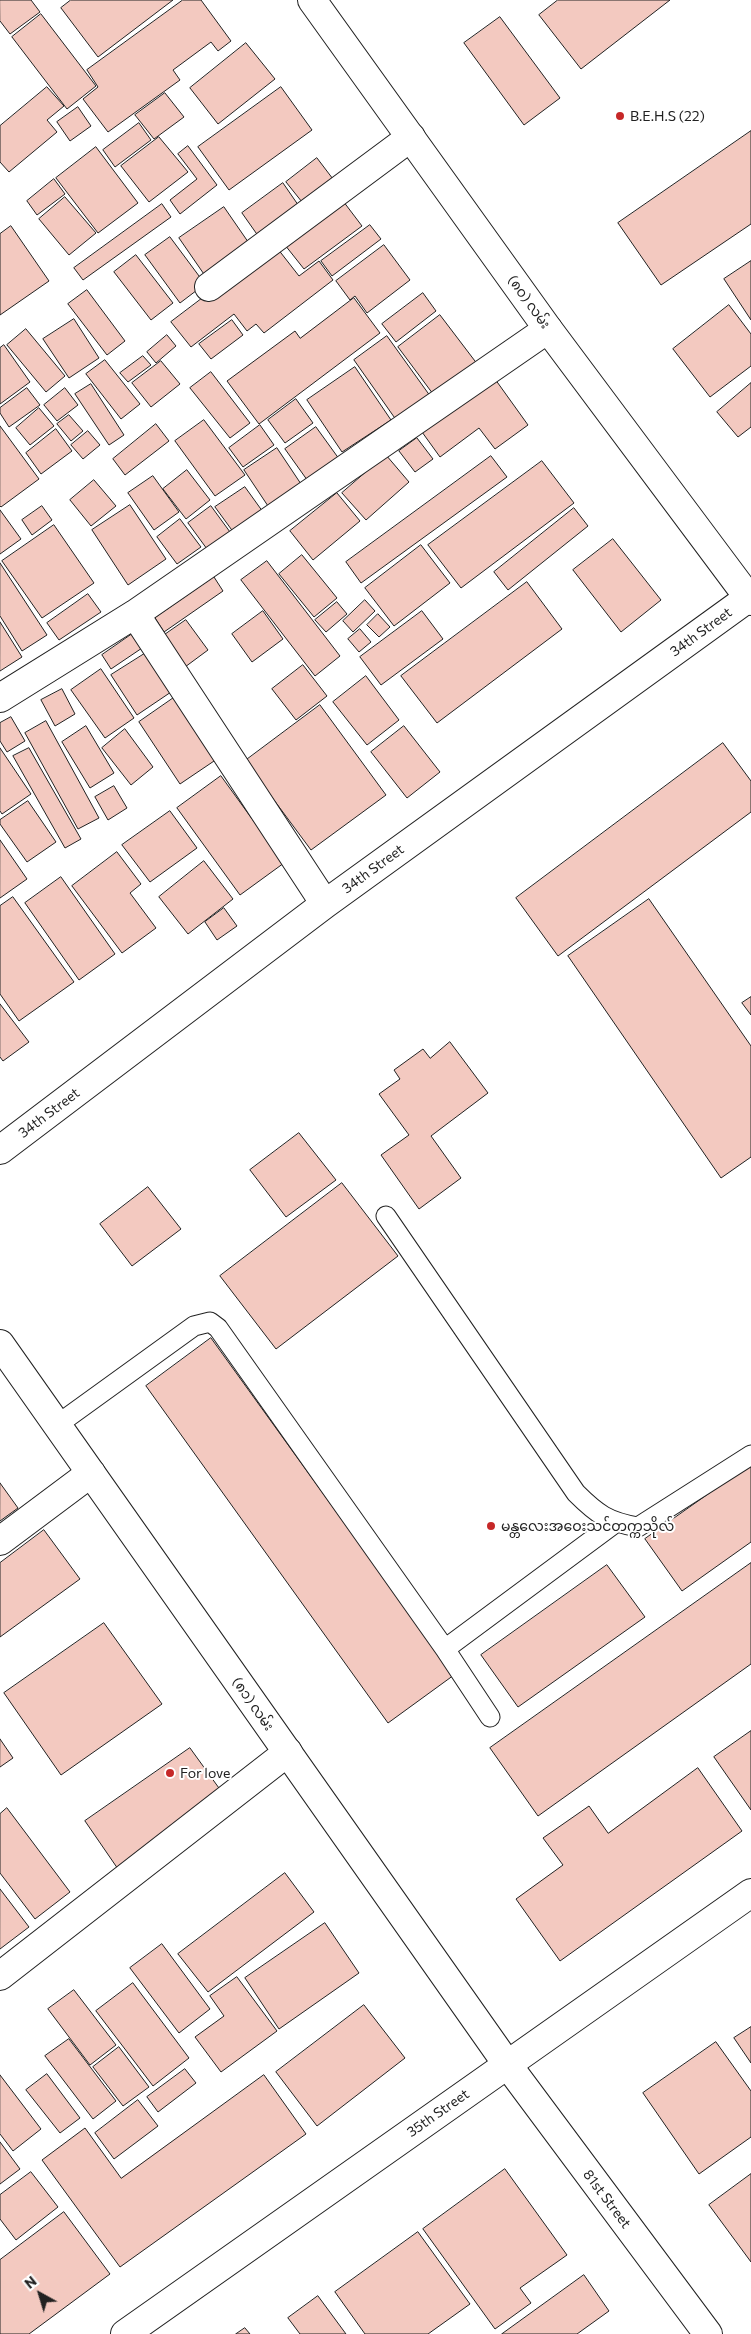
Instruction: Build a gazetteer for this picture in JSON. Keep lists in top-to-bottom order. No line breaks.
{"streets":{"street":["(၈၀) လမ်း","34th Street","(၈၁) လမ်း","35th Street","81st Street"]},"crossings":[["(၈၀) လမ်း","34th Street"],["(၈၁) လမ်း","35th Street"],["(၈၁) လမ်း","81st Street"],["35th Street","81st Street"]],"places":["B.E.H.S (22)","မန္တလေးအဝေးသင်တက္ကသိုလ်","For love"],"north":"top left"}
